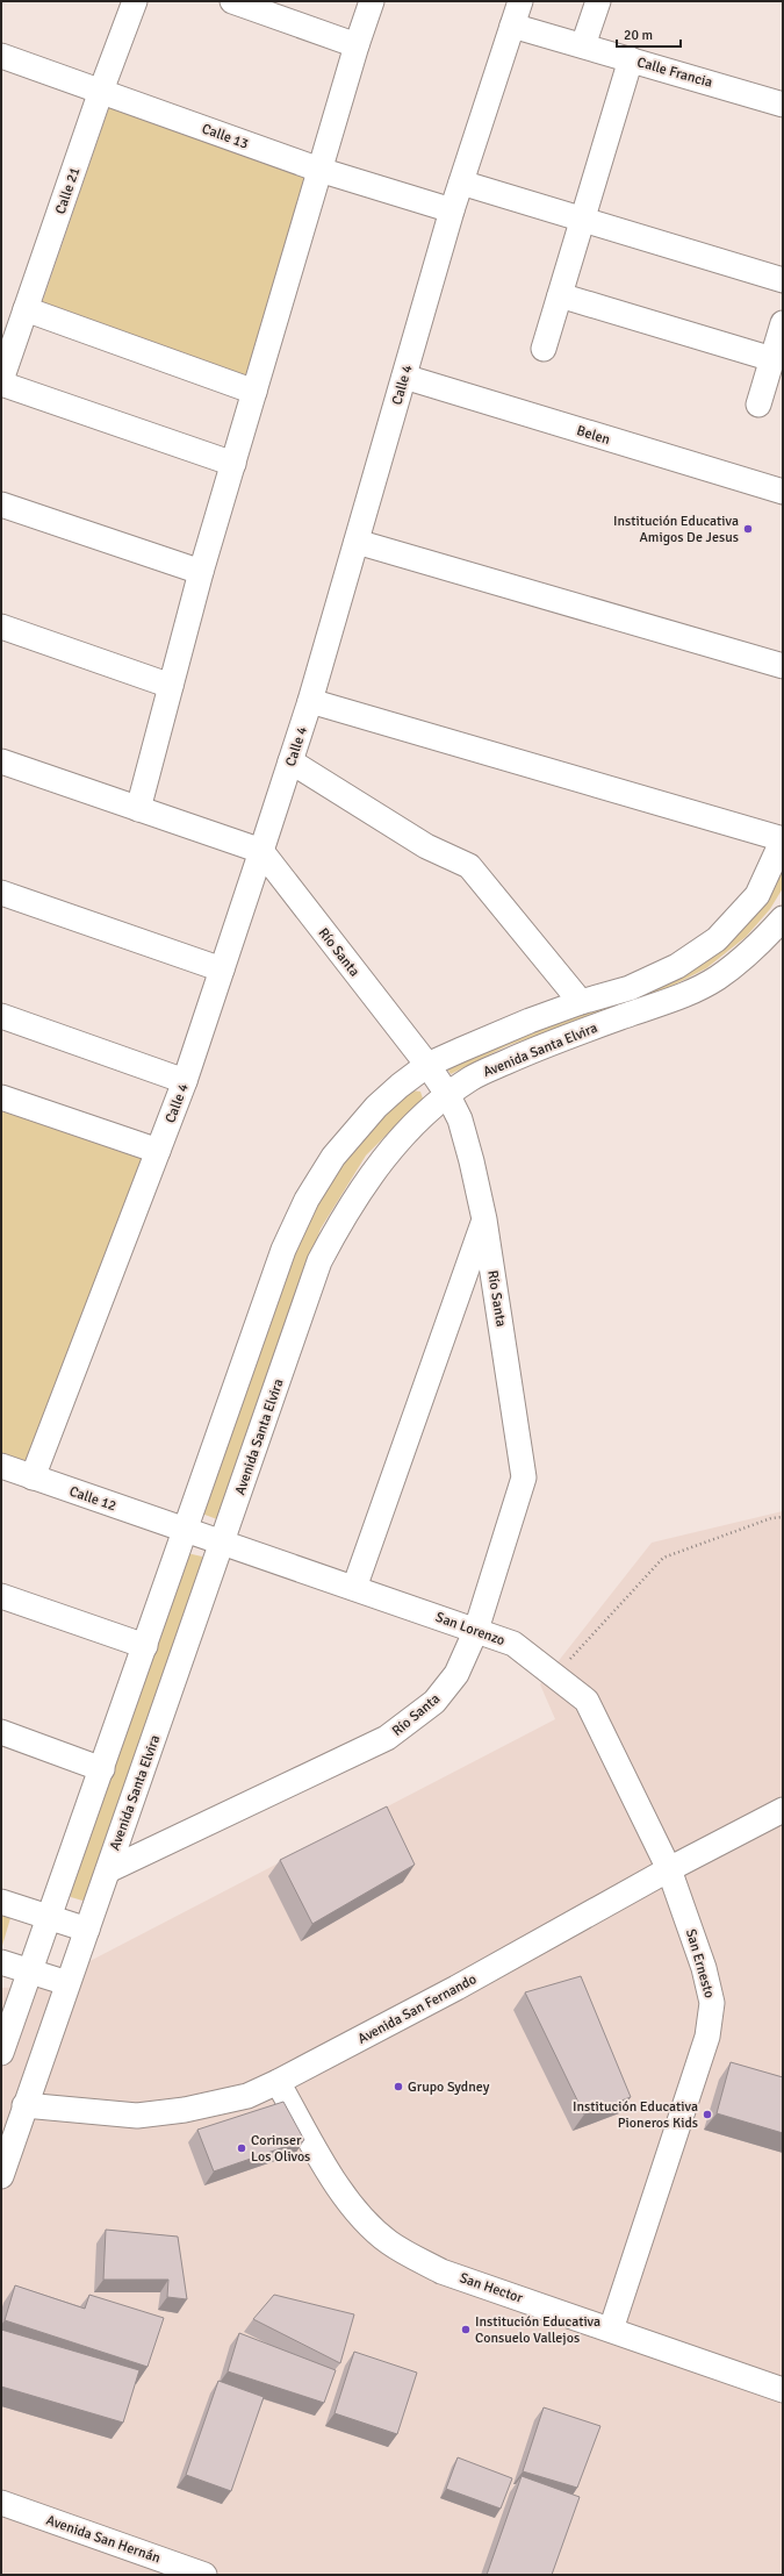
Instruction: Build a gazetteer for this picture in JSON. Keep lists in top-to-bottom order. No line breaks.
{"streets":{"street":["Calle Francia","Calle 13","Calle 21","Calle 4","Belen","Río Santa","Avenida Santa Elvira","Calle 12","San Lorenzo","San Ernesto","Avenida San Fernando","San Hector","Avenida San Hernán"]},"crossings":[["Calle Francia","Calle 4"],["Calle 13","Calle 21"],["Calle 13","Calle 4"],["Calle 4","Belen"],["Calle 4","Río Santa"],["Calle 4","Calle 12"],["Río Santa","Avenida Santa Elvira"],["Río Santa","San Lorenzo"],["Avenida Santa Elvira","Calle 12"],["Avenida Santa Elvira","San Lorenzo"],["Avenida Santa Elvira","Avenida San Fernando"],["Calle 12","San Lorenzo"],["San Lorenzo","San Ernesto"],["San Ernesto","Avenida San Fernando"],["San Ernesto","San Hector"],["Avenida San Fernando","San Hector"]],"places":["Institución Educativa Amigos De Jesus","Grupo Sydney","Institución Educativa Pioneros Kids","Corinser Los Olivos","Institución Educativa Consuelo Vallejos"],"scale_bar":"20 m"}
